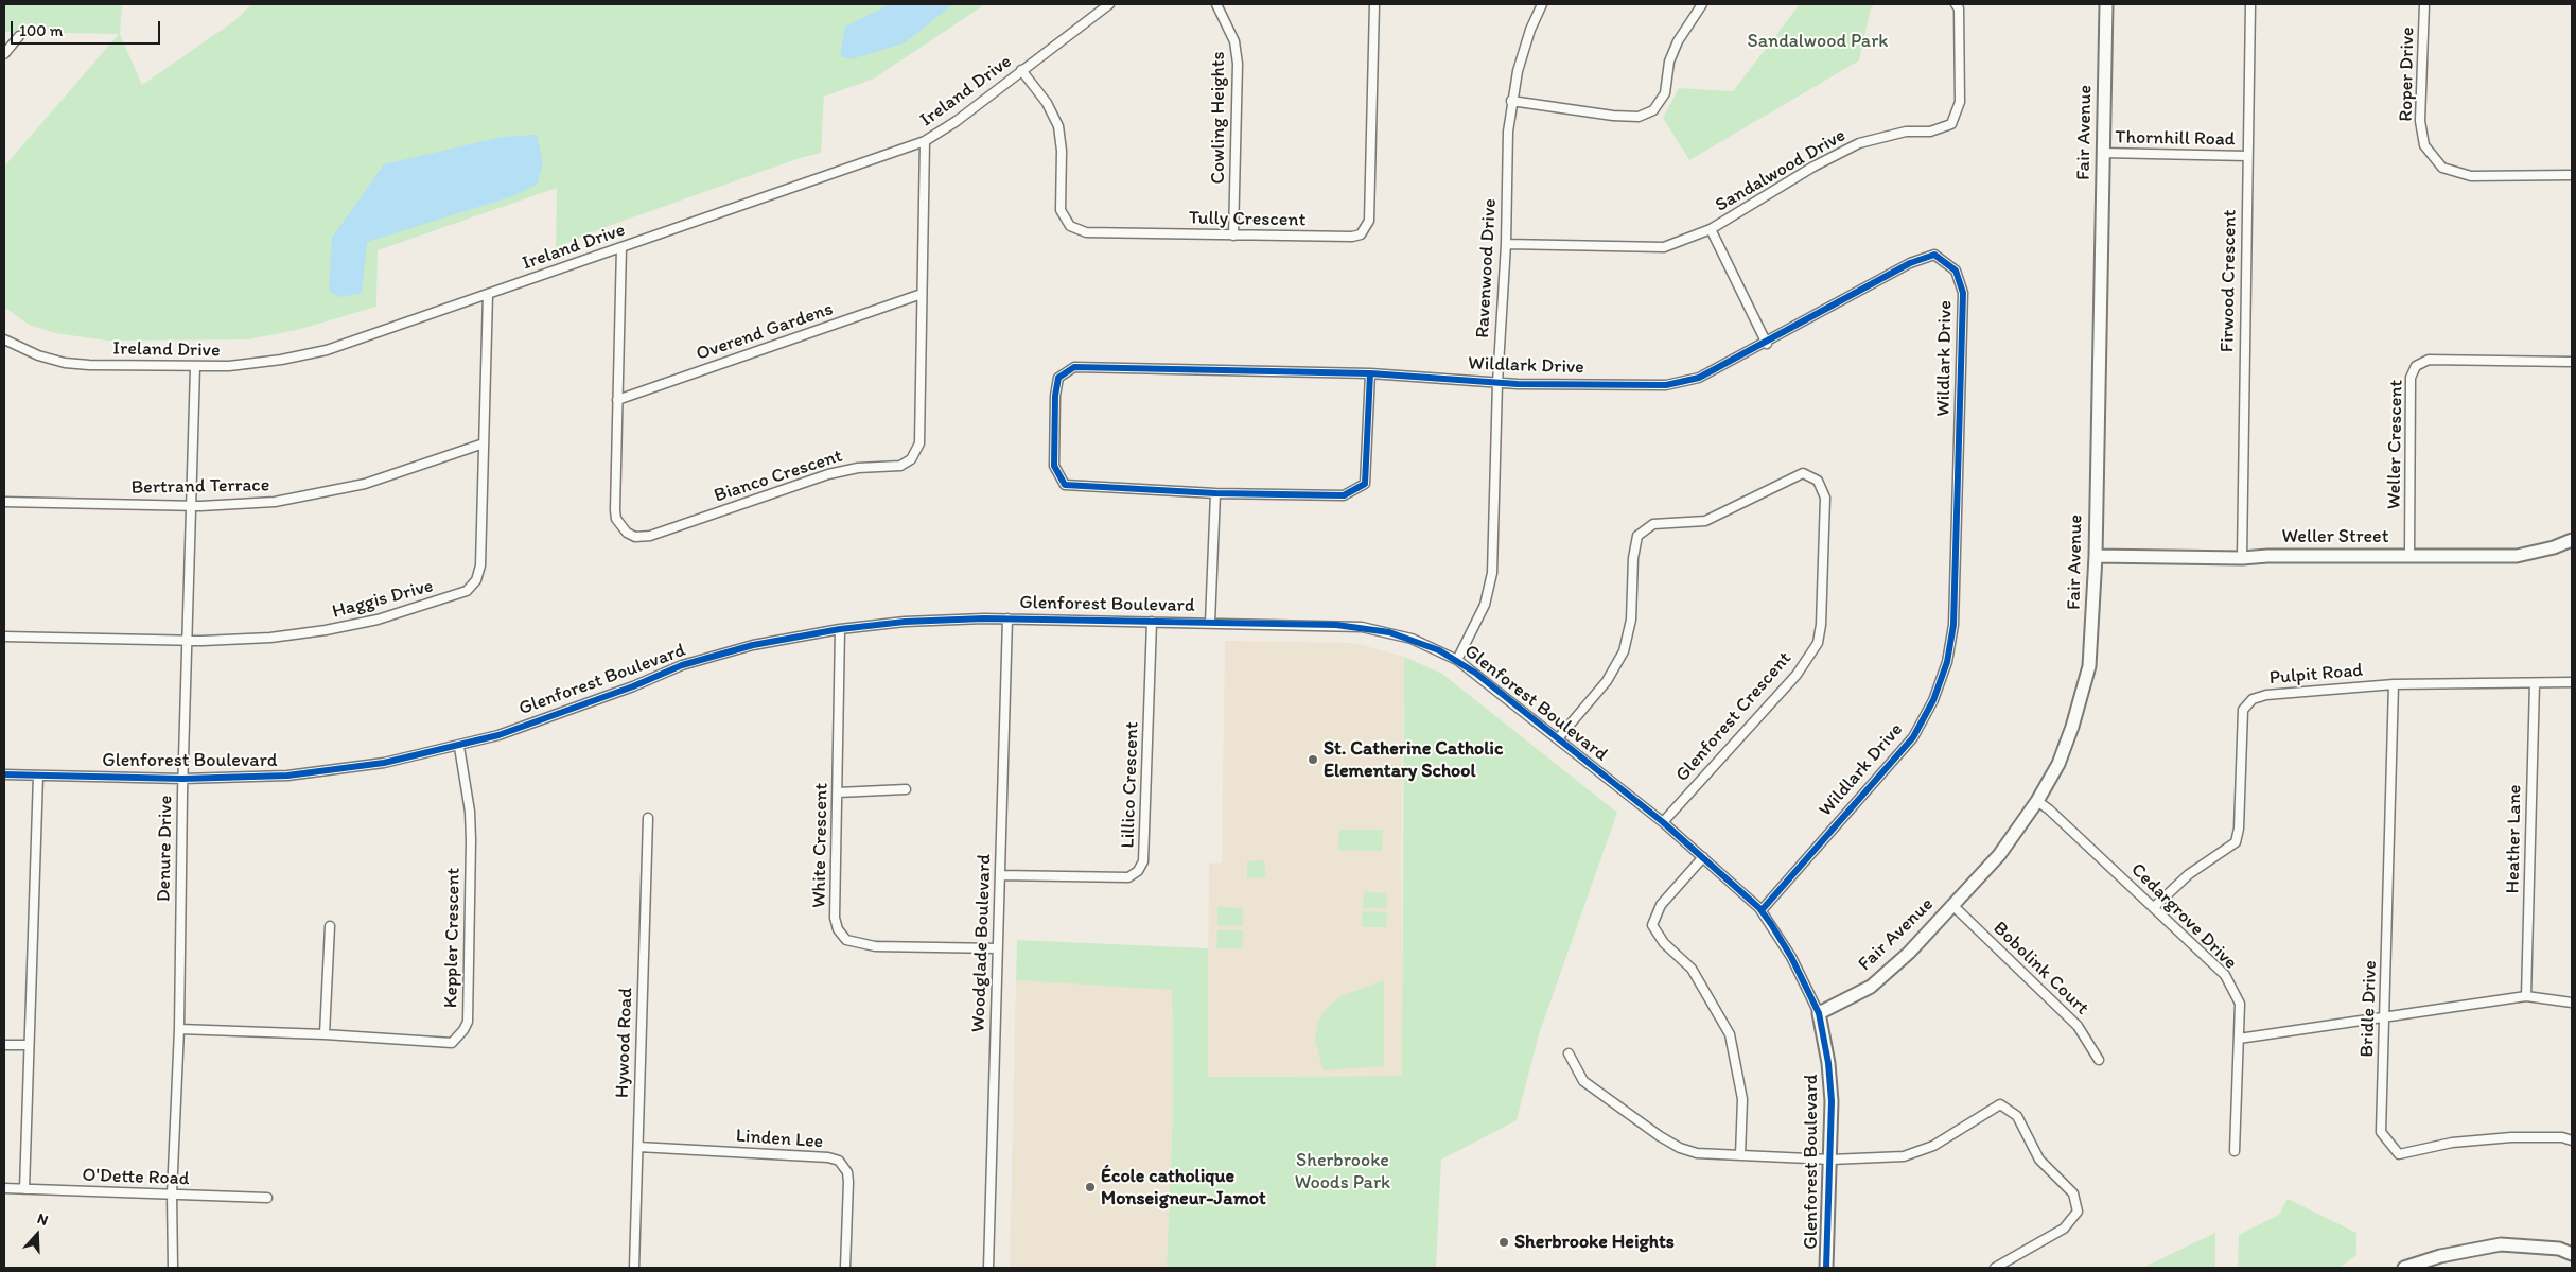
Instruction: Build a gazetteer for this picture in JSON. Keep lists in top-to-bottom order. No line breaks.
{"streets":{"street":["Roper Drive","Ireland Drive","Cowling Heights","Fair Avenue","Thornhill Road","Sandalwood Drive","Tully Crescent","Ravenwood Drive","Firwood Crescent","Overend Gardens","Wildlark Drive","Weller Crescent","Bianco Crescent","Bertrand Terrace","Weller Street","Haggis Drive","Glenforest Boulevard","Pulpit Road","Glenforest Crescent","Lillico Crescent","Heather Lane","White Crescent","Denure Drive","Cedargrove Drive","Keppler Crescent","Woodglade Boulevard","Bobolink Court","Bridle Drive","Hywood Road","Linden Lee","O'Dette Road"]},"crossings":[["Ireland Drive","Tully Crescent"],["Ireland Drive","Bianco Crescent"],["Ireland Drive","Haggis Drive"],["Ireland Drive","Denure Drive"],["Cowling Heights","Tully Crescent"],["Fair Avenue","Thornhill Road"],["Fair Avenue","Weller Street"],["Fair Avenue","Glenforest Boulevard"],["Fair Avenue","Cedargrove Drive"],["Fair Avenue","Bobolink Court"],["Thornhill Road","Firwood Crescent"],["Sandalwood Drive","Ravenwood Drive"],["Ravenwood Drive","Wildlark Drive"],["Ravenwood Drive","Glenforest Boulevard"],["Firwood Crescent","Weller Street"],["Overend Gardens","Bianco Crescent"],["Wildlark Drive","Glenforest Boulevard"],["Weller Crescent","Weller Street"],["Bertrand Terrace","Haggis Drive"],["Bertrand Terrace","Denure Drive"],["Haggis Drive","Denure Drive"],["Glenforest Boulevard","Glenforest Crescent"],["Glenforest Boulevard","Lillico Crescent"],["Glenforest Boulevard","White Crescent"],["Glenforest Boulevard","Denure Drive"],["Glenforest Boulevard","Keppler Crescent"],["Glenforest Boulevard","Woodglade Boulevard"],["Pulpit Road","Heather Lane"],["Pulpit Road","Cedargrove Drive"],["Pulpit Road","Bridle Drive"],["Lillico Crescent","Woodglade Boulevard"],["White Crescent","Woodglade Boulevard"],["Denure Drive","Keppler Crescent"],["Denure Drive","O'Dette Road"],["Hywood Road","Linden Lee"]],"parks":["Sandalwood Park","Sherbrooke Woods Park"],"places":["St. Catherine Catholic Elementary School","École catholique Monseigneur-Jamot","Sherbrooke Heights"],"scale_bar":"100 m","north":"top"}
